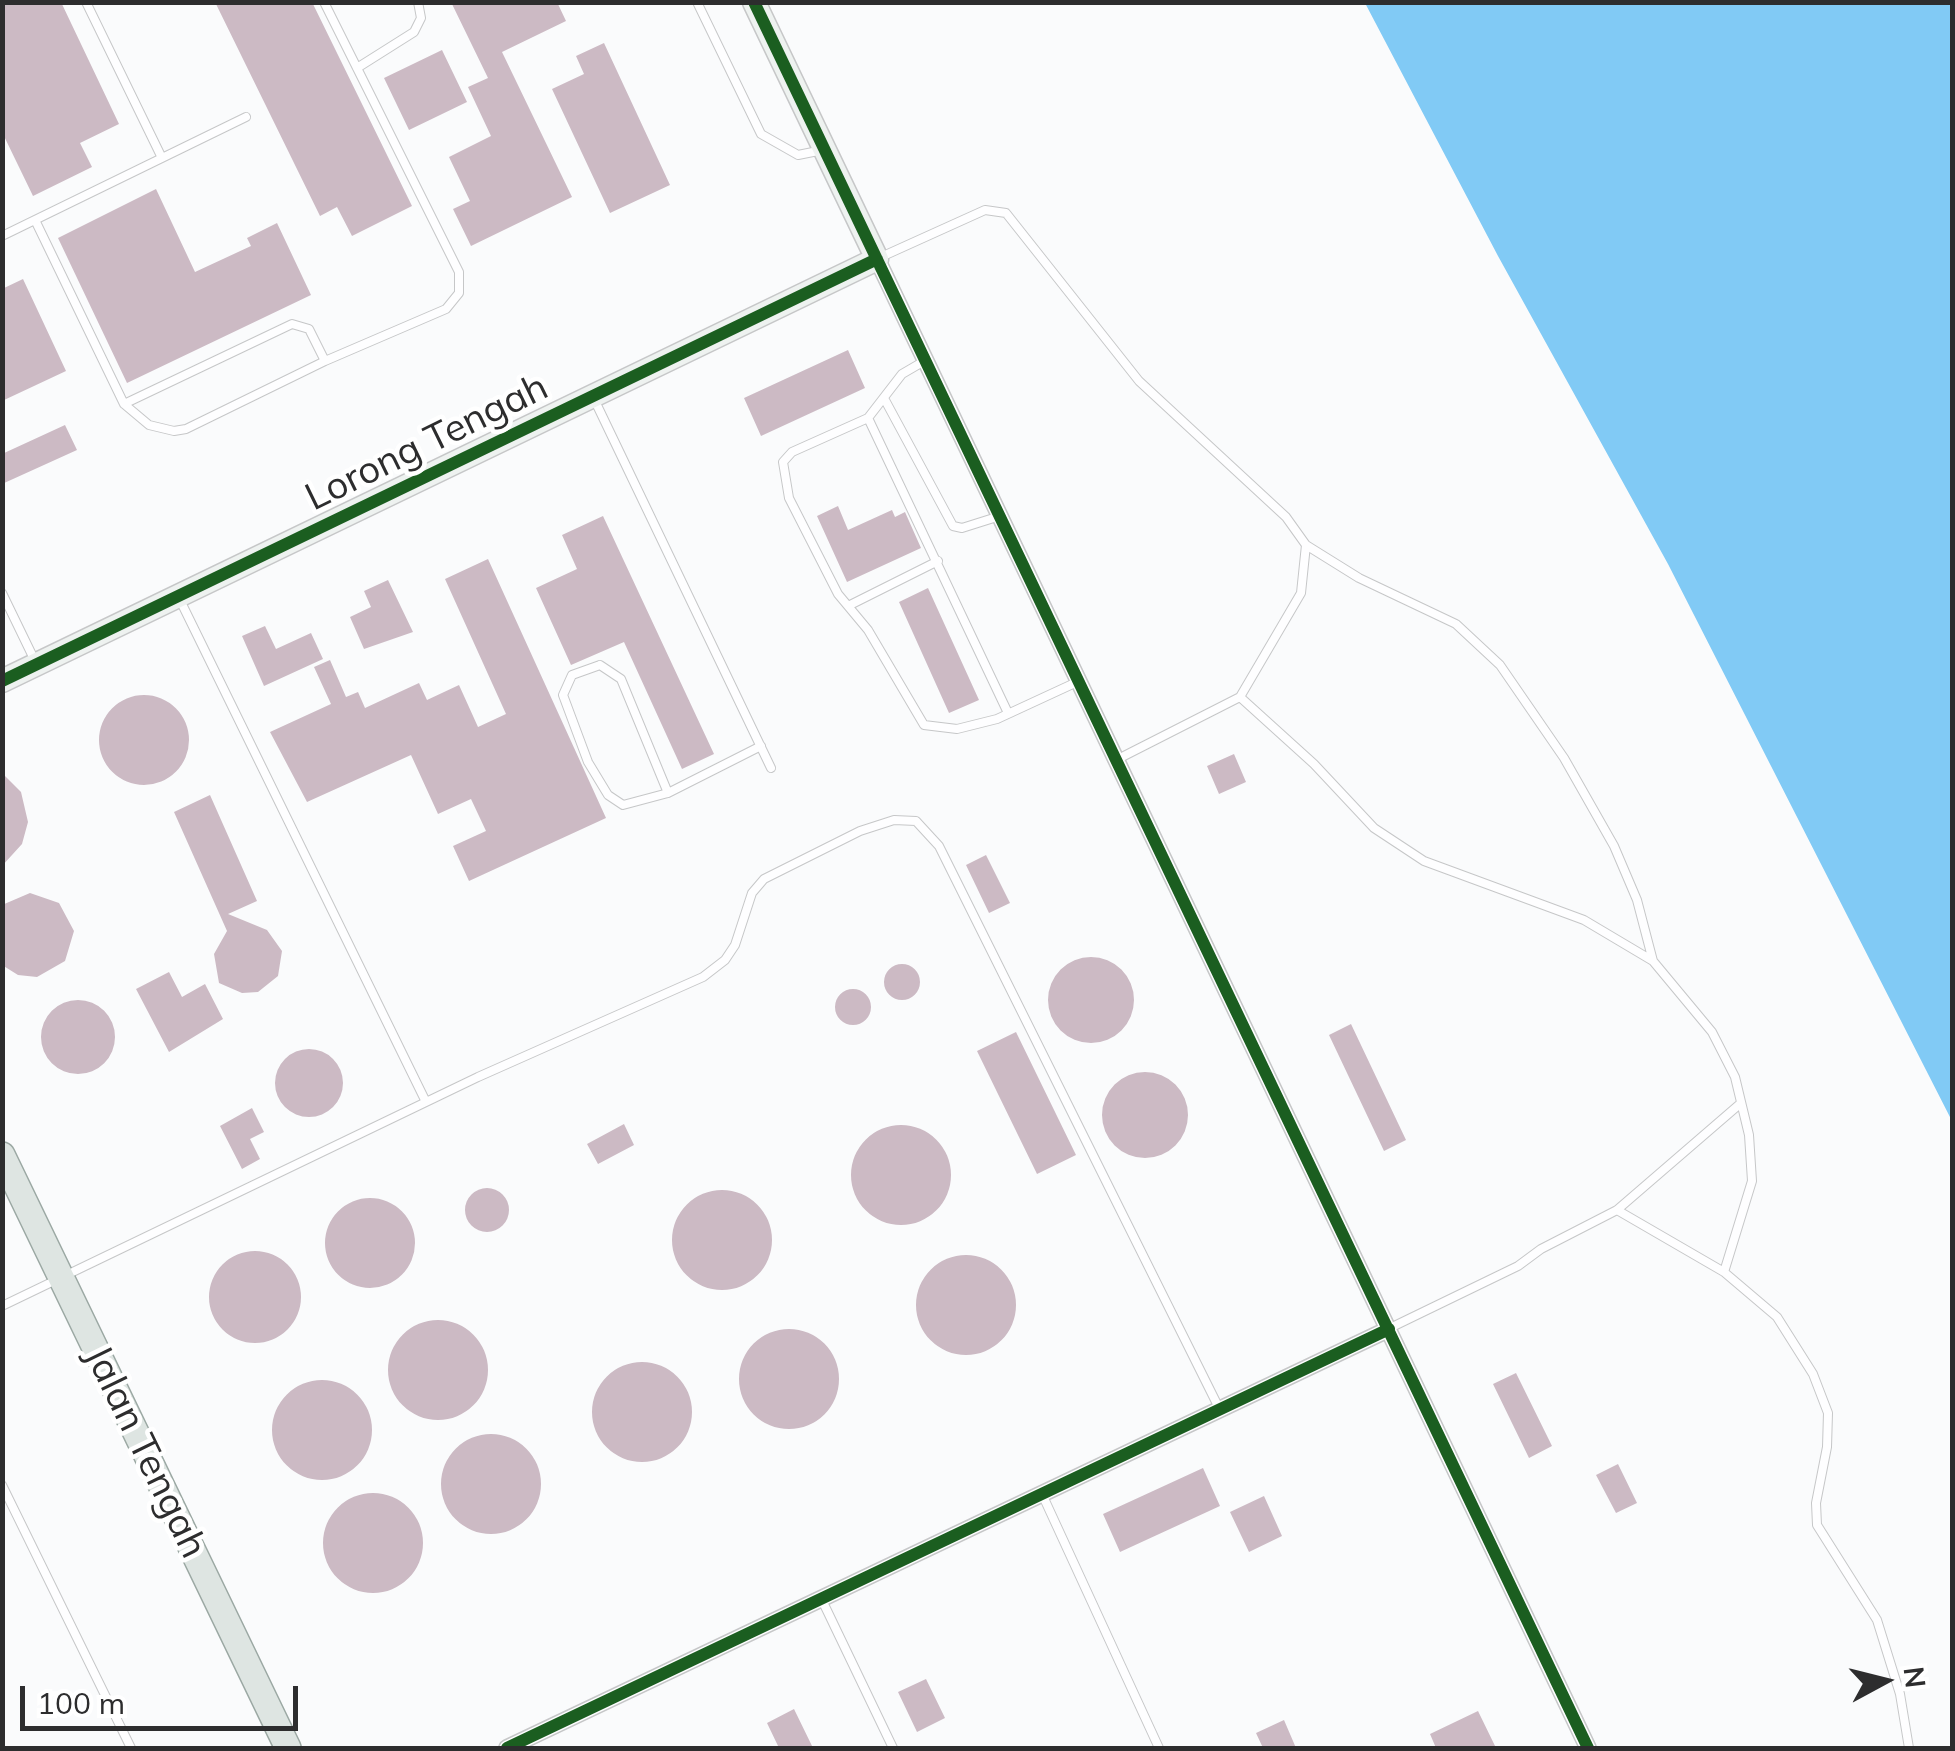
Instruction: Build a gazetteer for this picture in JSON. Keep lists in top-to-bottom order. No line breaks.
{"streets":{"main road":["Jalan Tengah"],"street":["Lorong Tengah"]},"scale_bar":"100 m","north":"right"}
